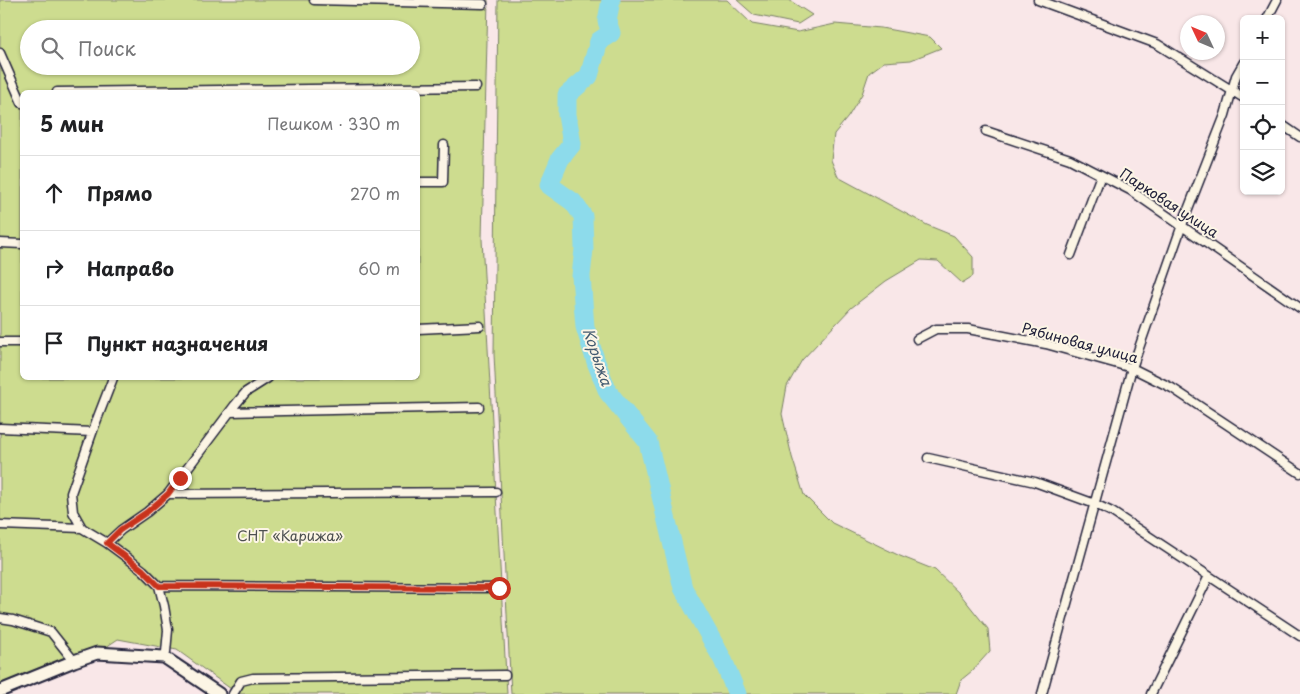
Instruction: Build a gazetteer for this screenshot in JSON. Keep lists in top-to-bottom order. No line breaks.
{"streets":{"street":["Парковая улица","Рябиновая улица"]},"water":["Корыжа"],"parks":["СНТ «Карижа»"],"north":"top left","page":{"map_buttons":["+","−"],"search":"Поиск","heading":["5 мин","Пешком · 330 m"],"list":[["Прямо","270 m"],["Направо","60 m"],"Пункт назначения"]}}
